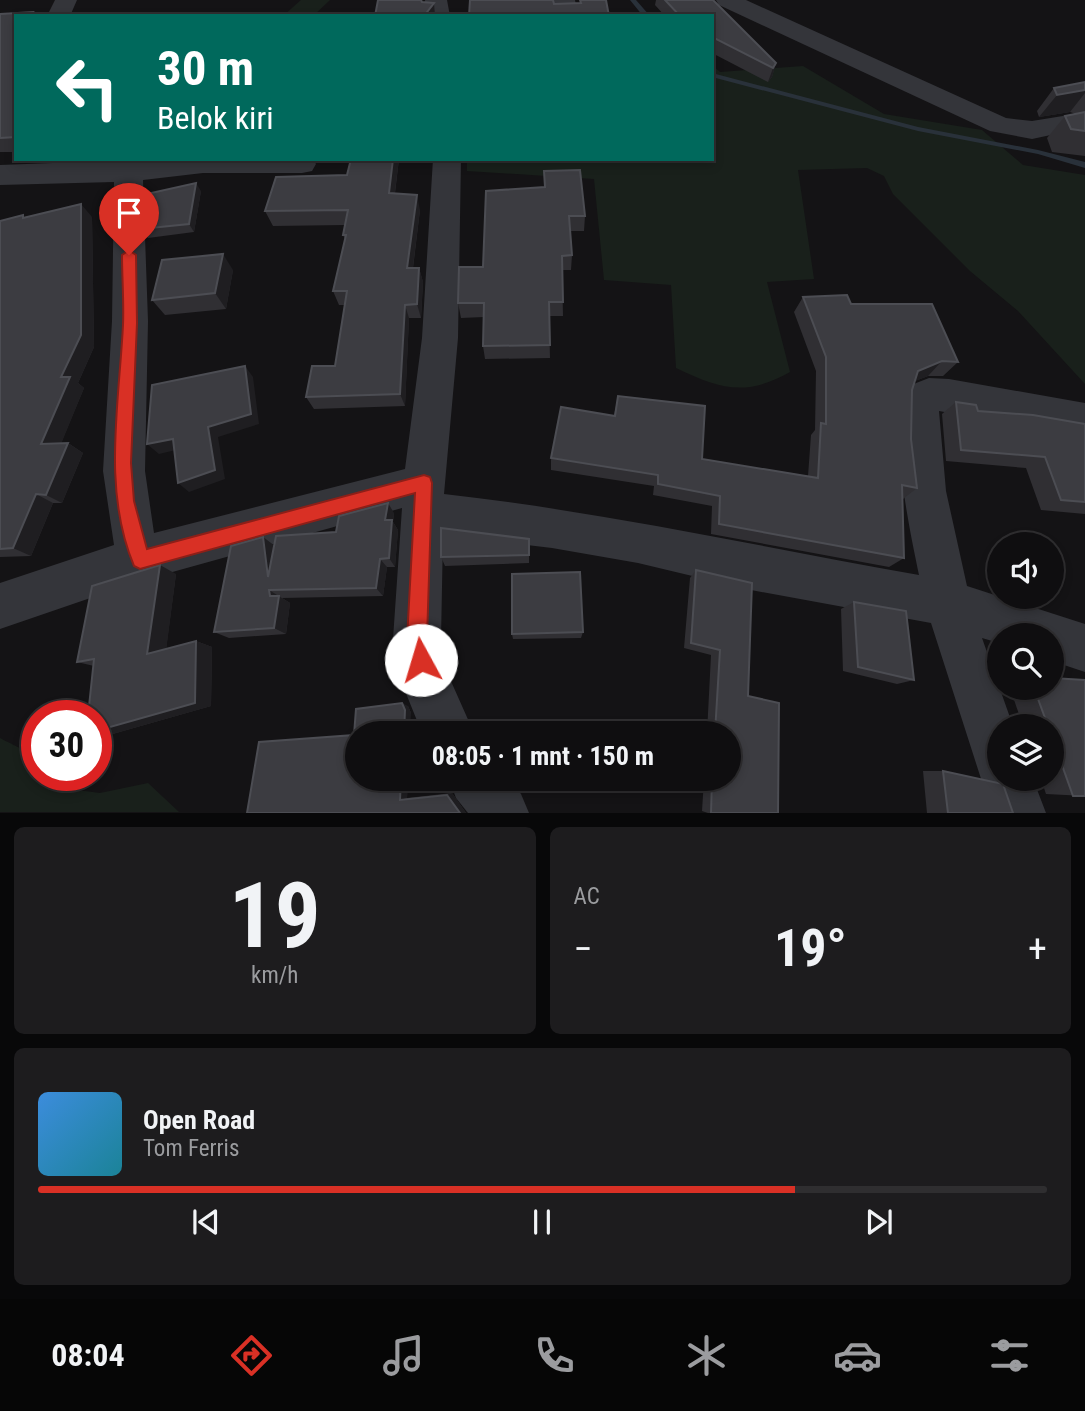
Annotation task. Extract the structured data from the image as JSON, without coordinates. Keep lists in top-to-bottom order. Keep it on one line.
{"page":{"turn":["30 m","Belok kiri"],"limit":"30","trip":"08:05 · 1 mnt · 150 m","tile":[["19","km/h"],"AC"],"heat":["−","19°","+"],"song":["Open Road","Tom Ferris"],"tabs":"08:04"}}
